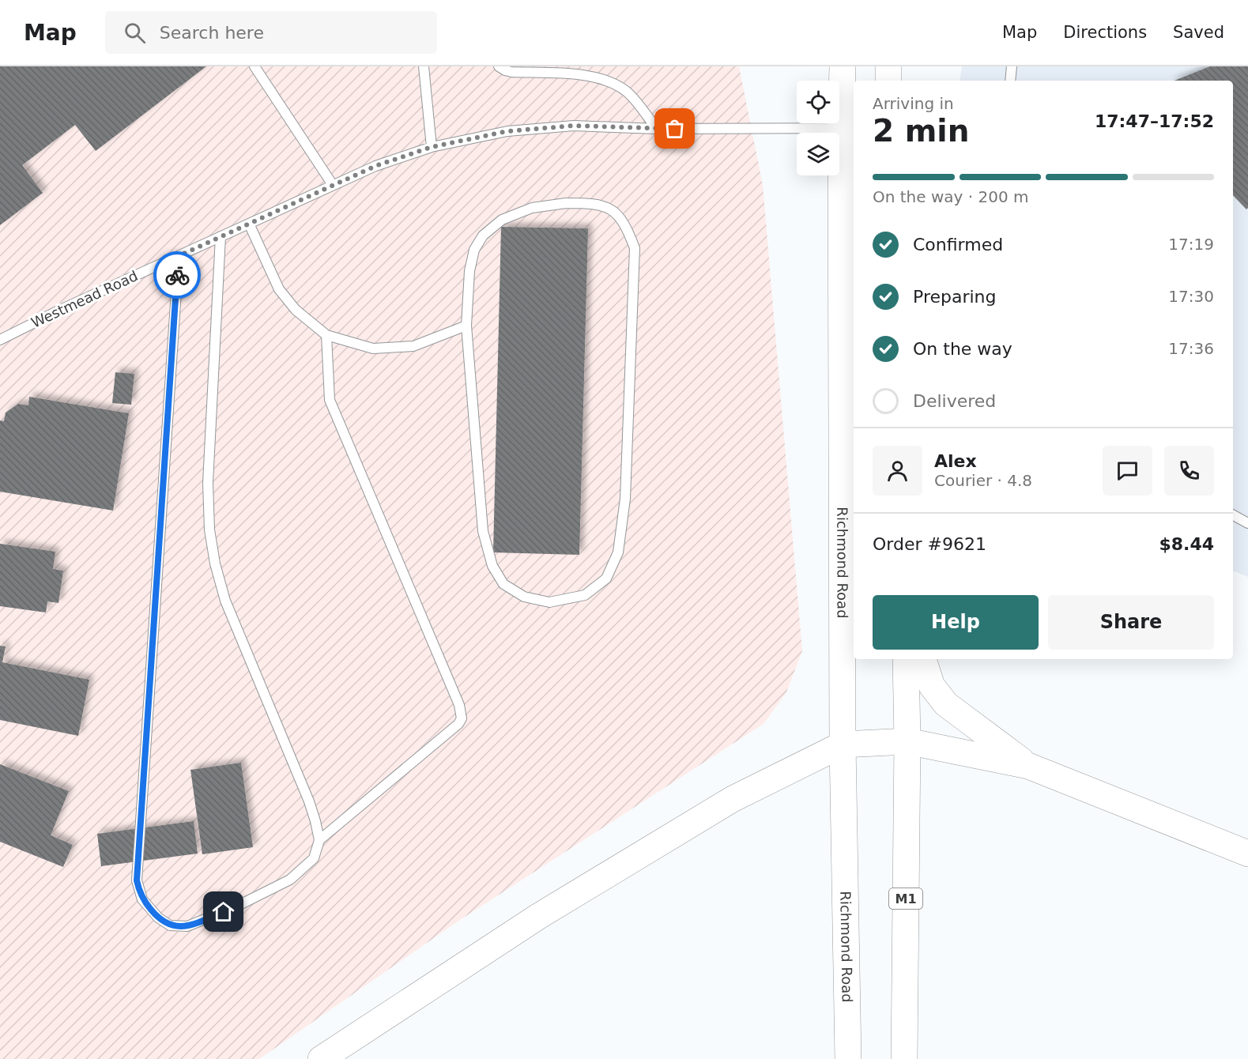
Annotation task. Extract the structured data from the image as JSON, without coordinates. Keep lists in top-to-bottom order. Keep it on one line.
{"streets":{"highway":["Richmond Road","M1"],"lane":["Westmead Road"]},"crossings":[["Westmead Road","Richmond Road"]],"page":{"header":"Map","search":"Search here","nav":["Map","Directions","Saved"],"heading":["2 min","Arriving in","17:47–17:52"],"panel":["Alex","Courier · 4.8","Order #9621","$8.44"],"bar":"On the way · 200 m","list":[["Confirmed","17:19"],["Preparing","17:30"],["On the way","17:36"],"Delivered"],"buttons":["Help","Share"]}}
